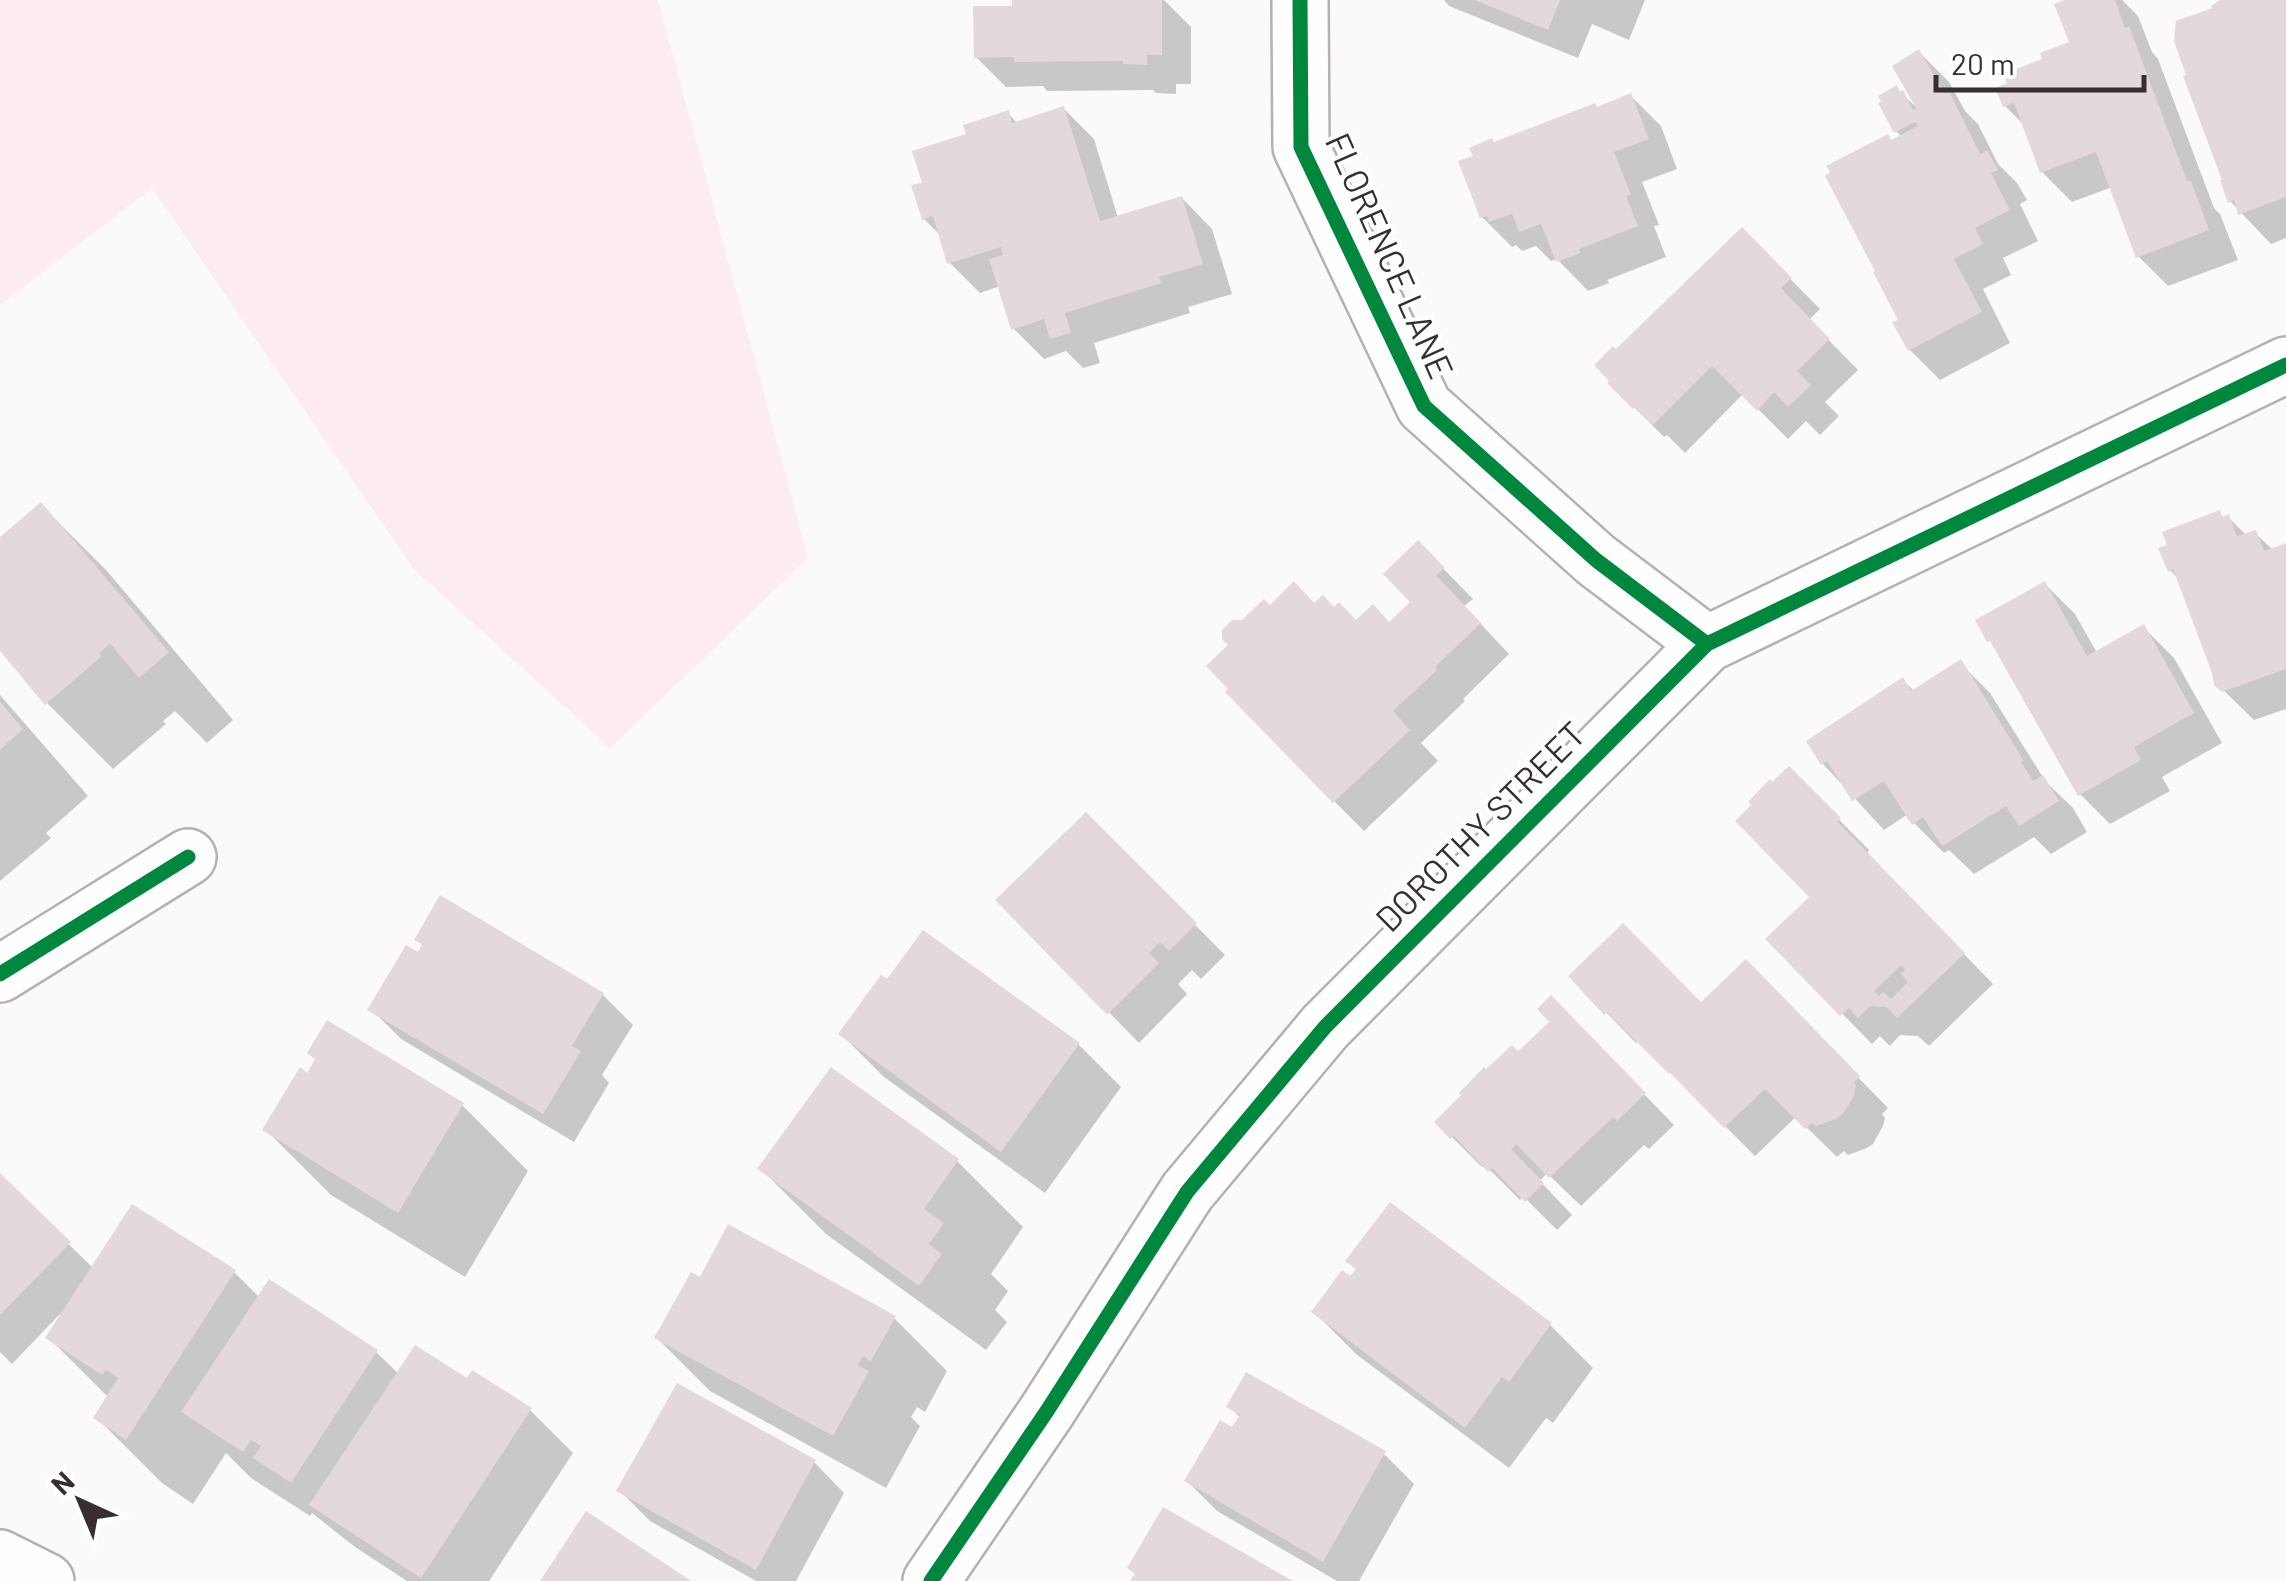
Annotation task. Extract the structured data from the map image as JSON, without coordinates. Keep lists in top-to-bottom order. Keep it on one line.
{"streets":{"street":["FLORENCE LANE","DOROTHY STREET"]},"crossings":[["FLORENCE LANE","DOROTHY STREET"]],"scale_bar":"20 m","north":"top left"}
